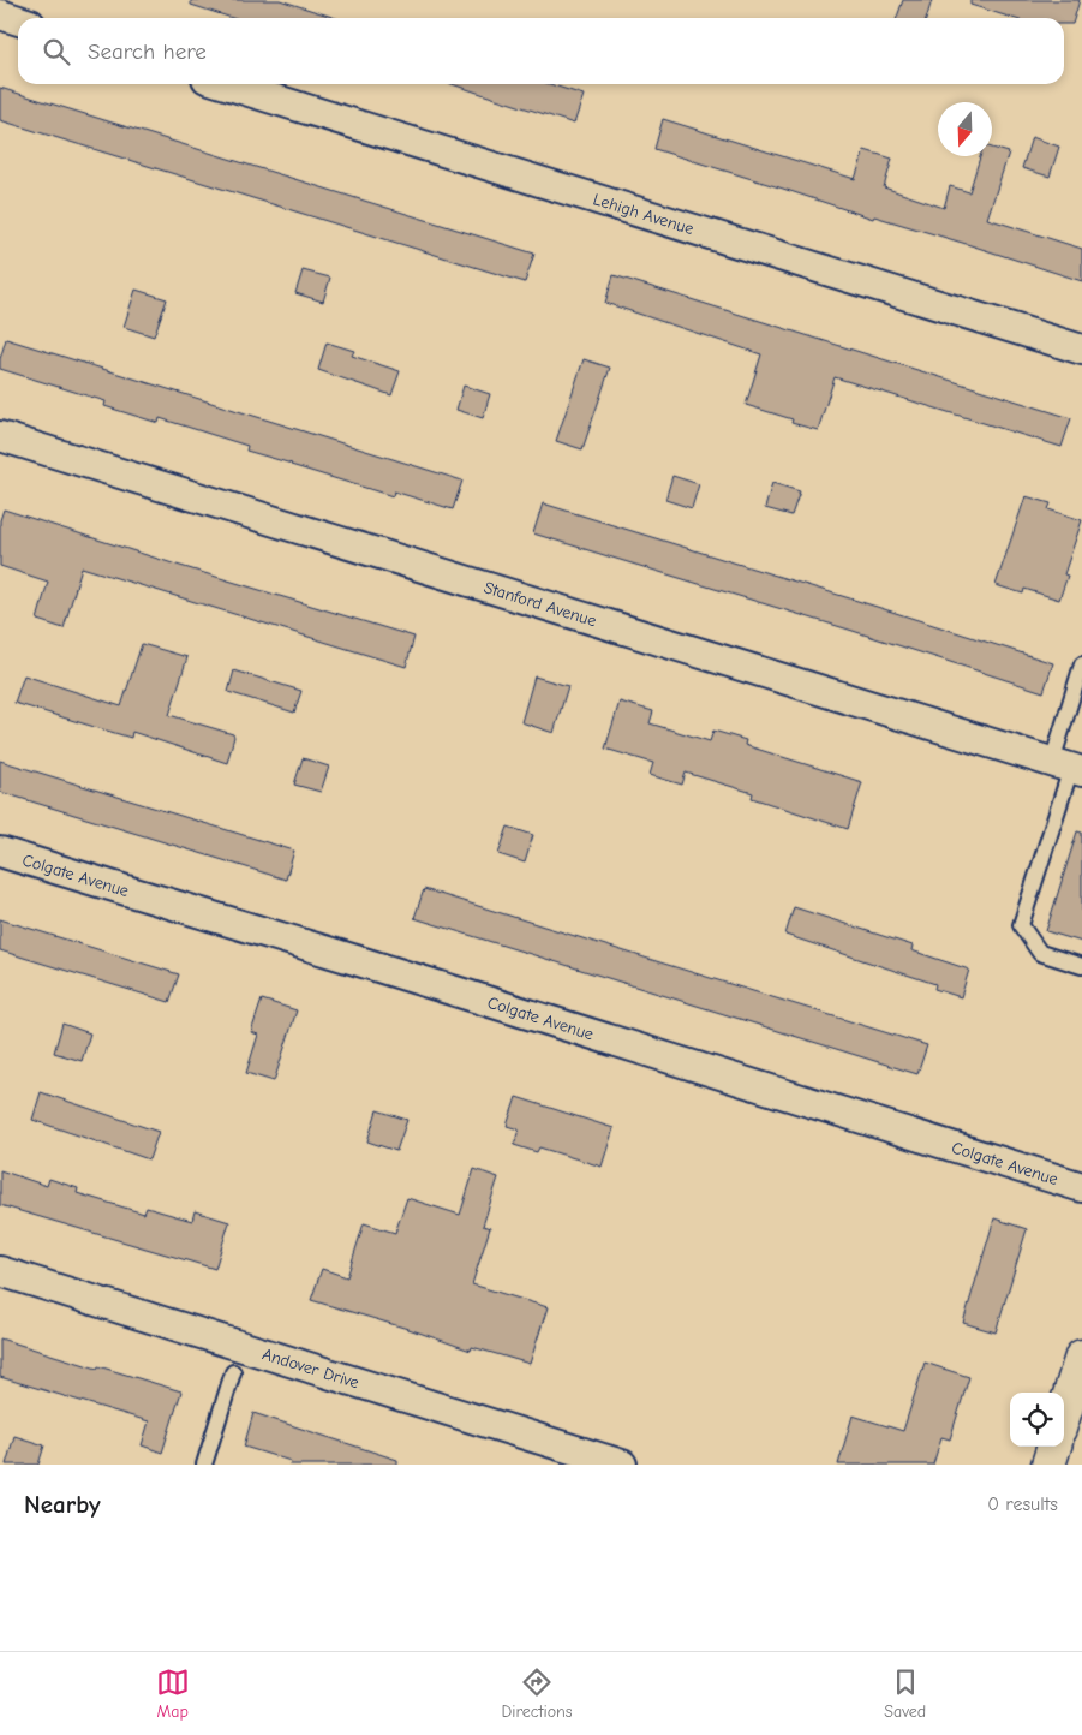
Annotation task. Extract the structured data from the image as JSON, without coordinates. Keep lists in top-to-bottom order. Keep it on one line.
{"streets":{"street":["Lehigh Avenue","Stanford Avenue","Colgate Avenue","Andover Drive"]},"north":"bottom","page":{"search":"Search here","heading":["Nearby","0 results"],"nav":["Map","Directions","Saved"]}}
